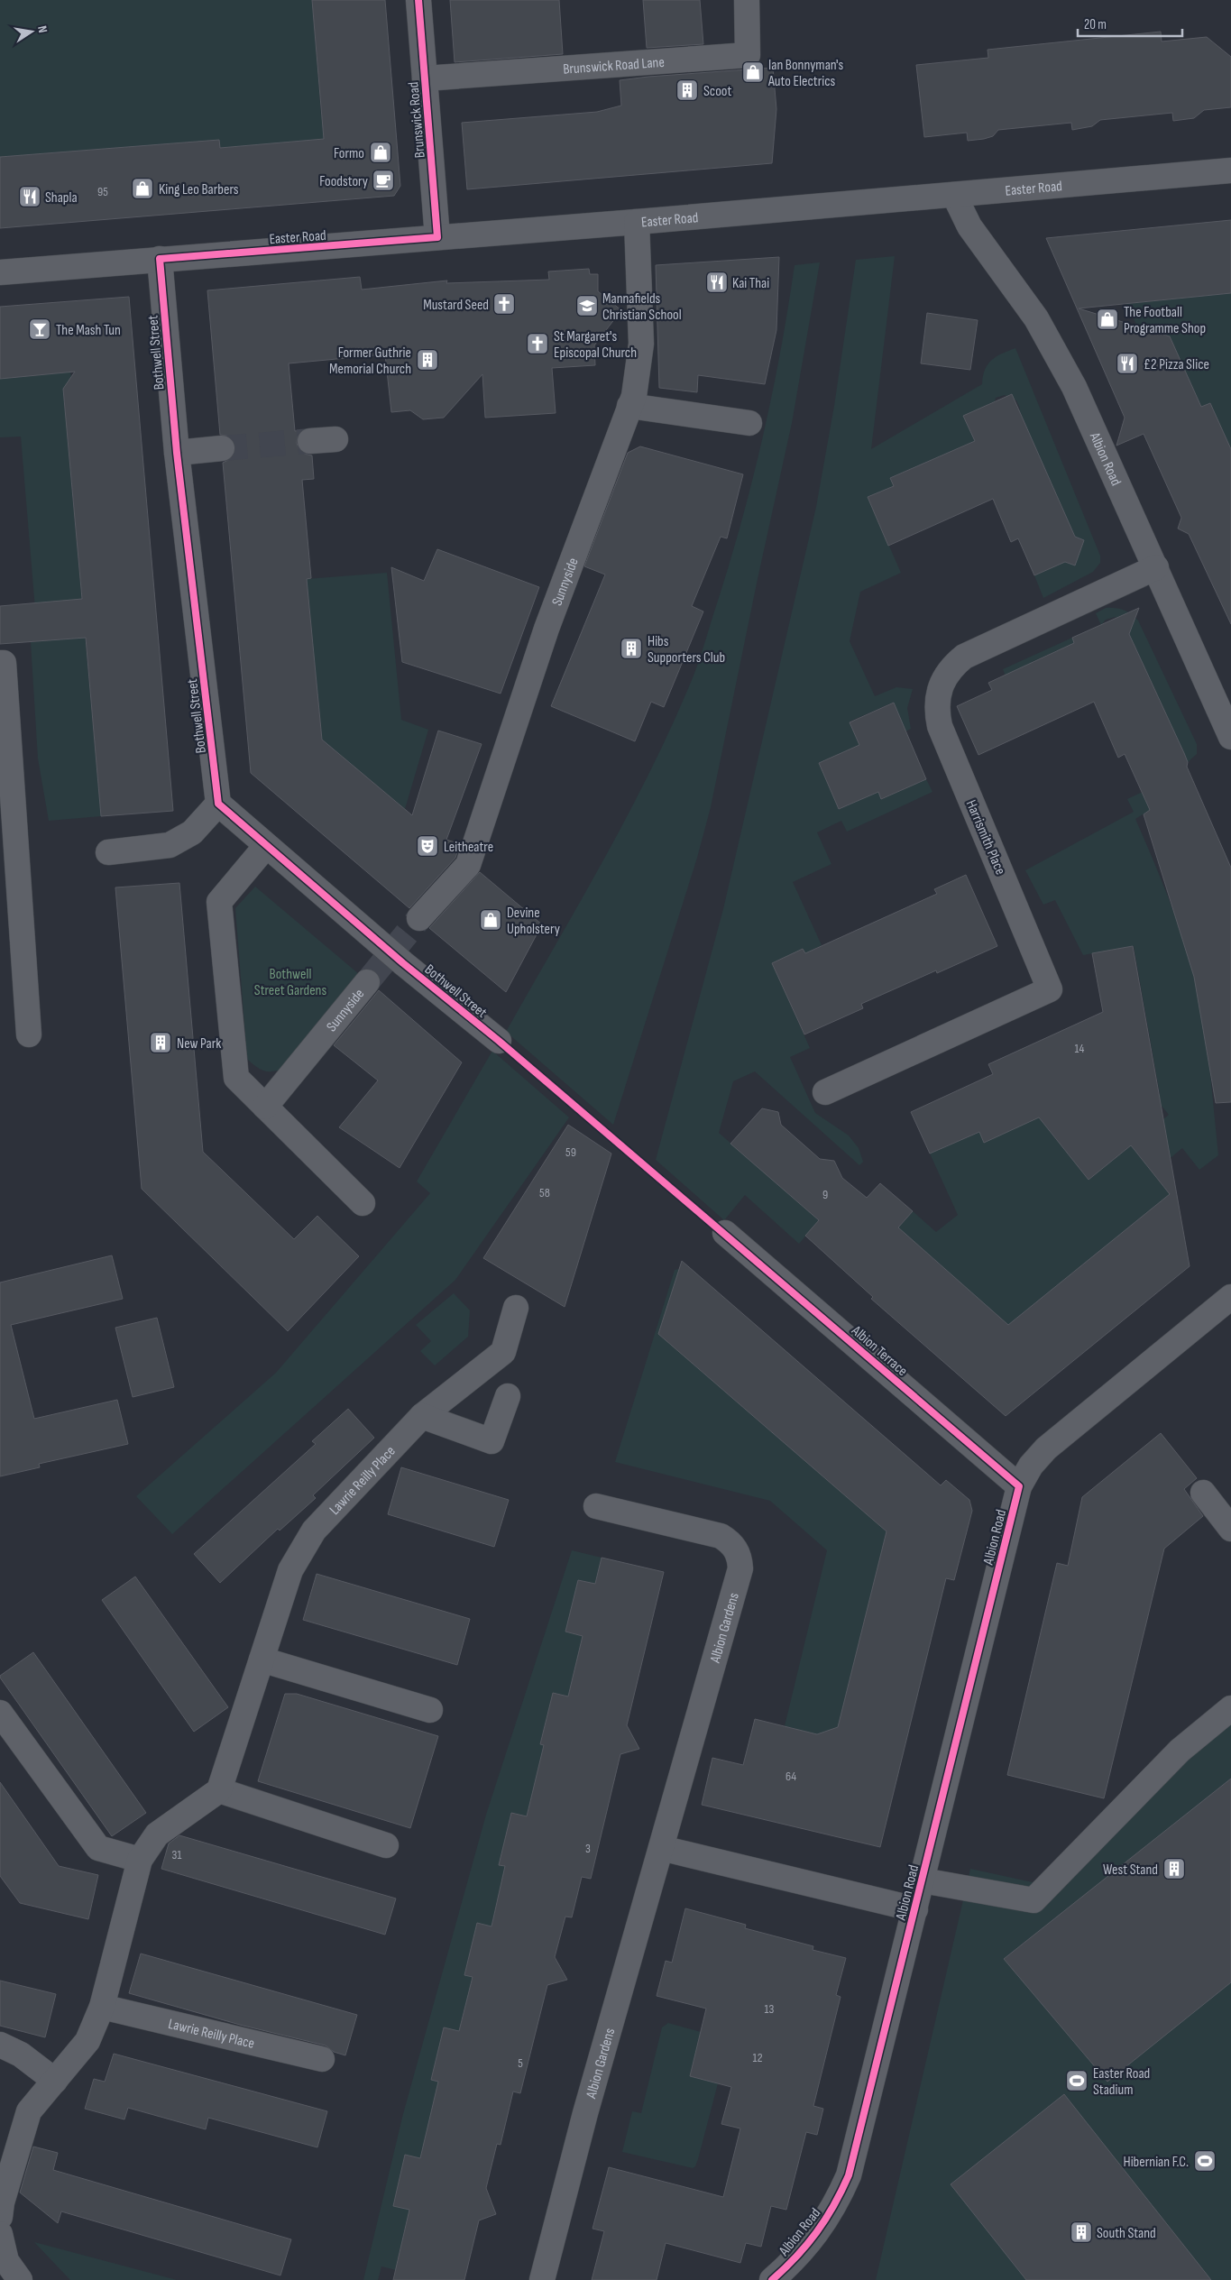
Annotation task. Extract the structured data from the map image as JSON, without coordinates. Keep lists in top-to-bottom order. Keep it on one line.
{"streets":{"street":["Brunswick Road Lane","Brunswick Road","Easter Road","Bothwell Street","Albion Road","Sunnyside","Harrismith Place","Albion Terrace","Lawrie Reilly Place","Albion Gardens"]},"crossings":[["Brunswick Road Lane","Brunswick Road"],["Brunswick Road","Easter Road"],["Easter Road","Bothwell Street"],["Easter Road","Albion Road"],["Easter Road","Sunnyside"],["Albion Road","Harrismith Place"],["Albion Road","Albion Terrace"]],"parks":["Bothwell Street Gardens"],"places":{"shop":["Ian Bonnyman's Auto Electrics","Formo","King Leo Barbers","The Football Programme Shop","Devine Upholstery"],"building":["Scoot","Former Guthrie Memorial Church","Hibs Supporters Club","New Park","West Stand","South Stand"],"cafe":["Foodstory"],"restaurant":["Shapla","Kai Thai","£2 Pizza Slice"],"church":["Mustard Seed","St Margaret's Episcopal Church"],"school or university":["Mannafields Christian School"],"bar":["The Mash Tun"],"theatre":["Leitheatre"],"sports":["Easter Road Stadium","Hibernian F.C."]},"house_numbers":["95","14","59","58","9","64","3","31","13","12","5"],"scale_bar":"20 m","north":"right"}
